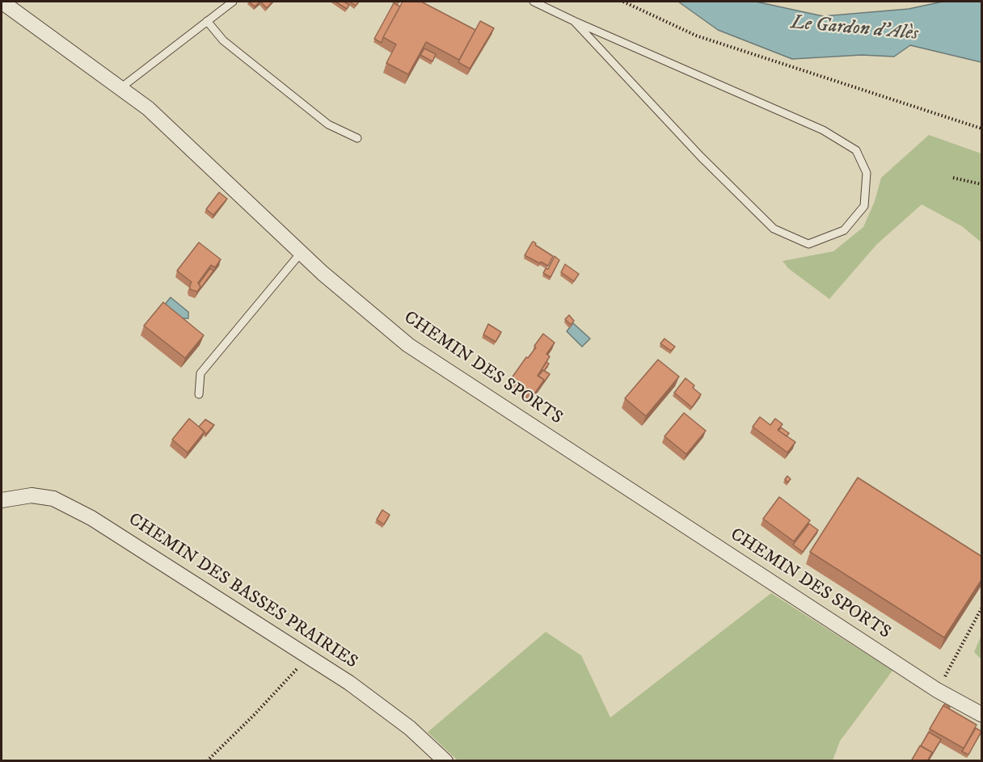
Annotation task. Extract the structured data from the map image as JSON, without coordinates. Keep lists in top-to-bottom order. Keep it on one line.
{"streets":{"street":["CHEMIN DES SPORTS","CHEMIN DES BASSES PRAIRIES"]},"water":["Le Gardon d'Alès"]}
